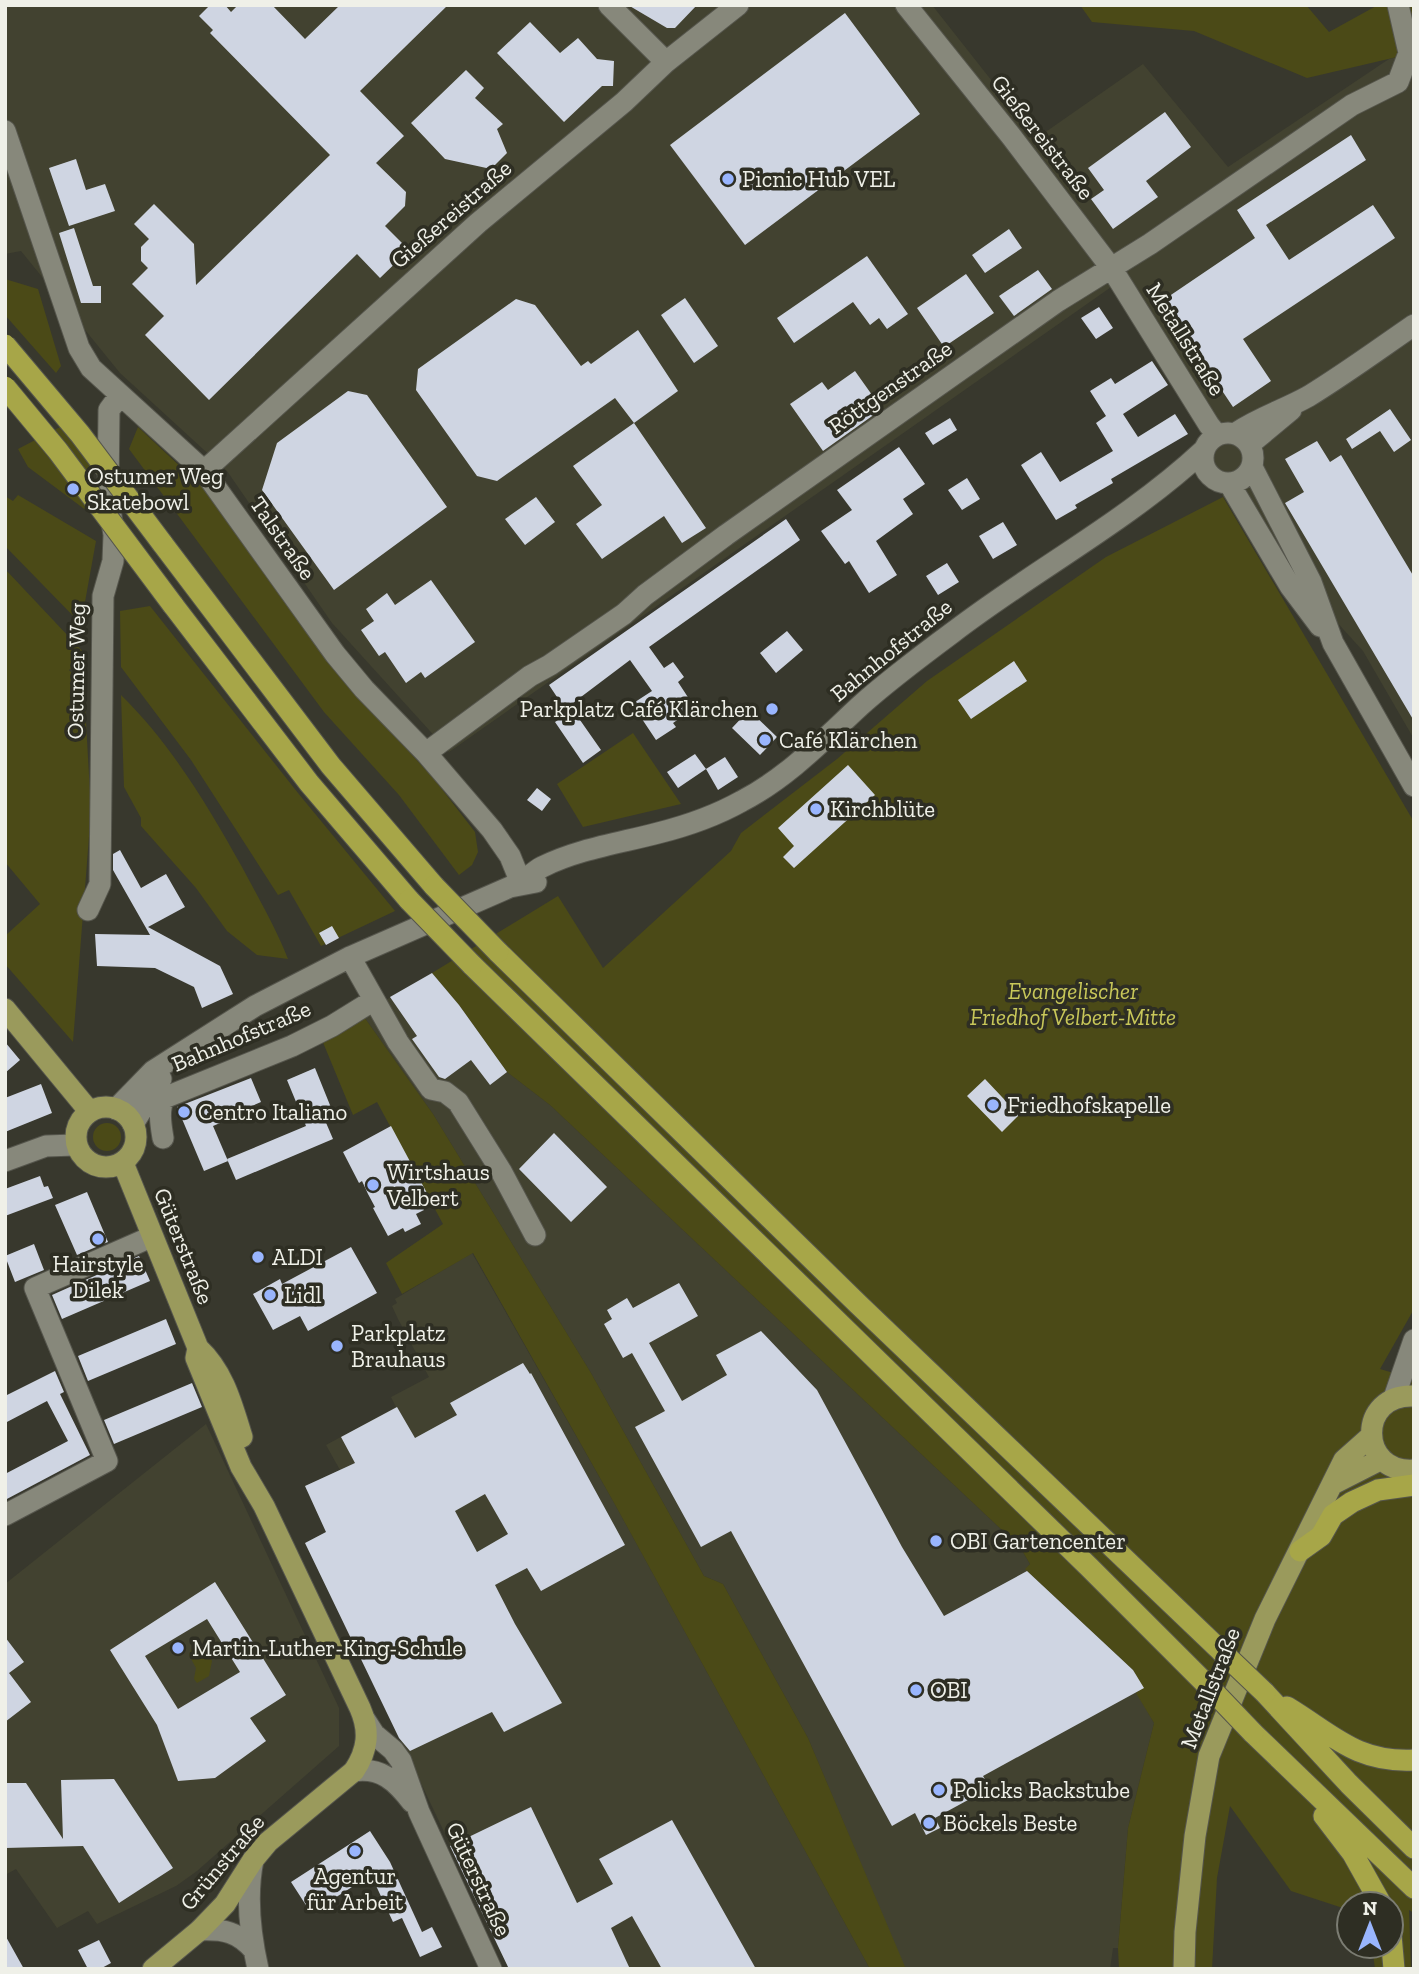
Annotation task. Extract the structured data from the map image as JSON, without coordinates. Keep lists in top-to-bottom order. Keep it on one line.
{"streets":{"main road":["Metallstraße","Güterstraße","Grünstraße"],"street":["Gießereistraße","Röttgenstraße","Talstraße","Bahnhofstraße","Ostumer Weg"]},"crossings":[["Gießereistraße","Metallstraße"],["Gießereistraße","Röttgenstraße"],["Gießereistraße","Talstraße"],["Metallstraße","Röttgenstraße"],["Metallstraße","Bahnhofstraße"],["Röttgenstraße","Talstraße"],["Talstraße","Bahnhofstraße"],["Talstraße","Ostumer Weg"],["Bahnhofstraße","Güterstraße"],["Güterstraße","Grünstraße"]],"parks":["Evangelischer Friedhof Velbert-Mitte"],"places":["Picnic Hub VEL","Ostumer Weg Skatebowl","Parkplatz Café Klärchen","Café Klärchen","Kirchblüte","Friedhofskapelle","Centro Italiano","Wirtshaus Velbert","Hairstyle Dilek","ALDI","Lidl","Parkplatz Brauhaus","OBI Gartencenter","Martin-Luther-King-Schule","OBI","Policks Backstube","Böckels Beste","Agentur für Arbeit"],"north":"top"}
